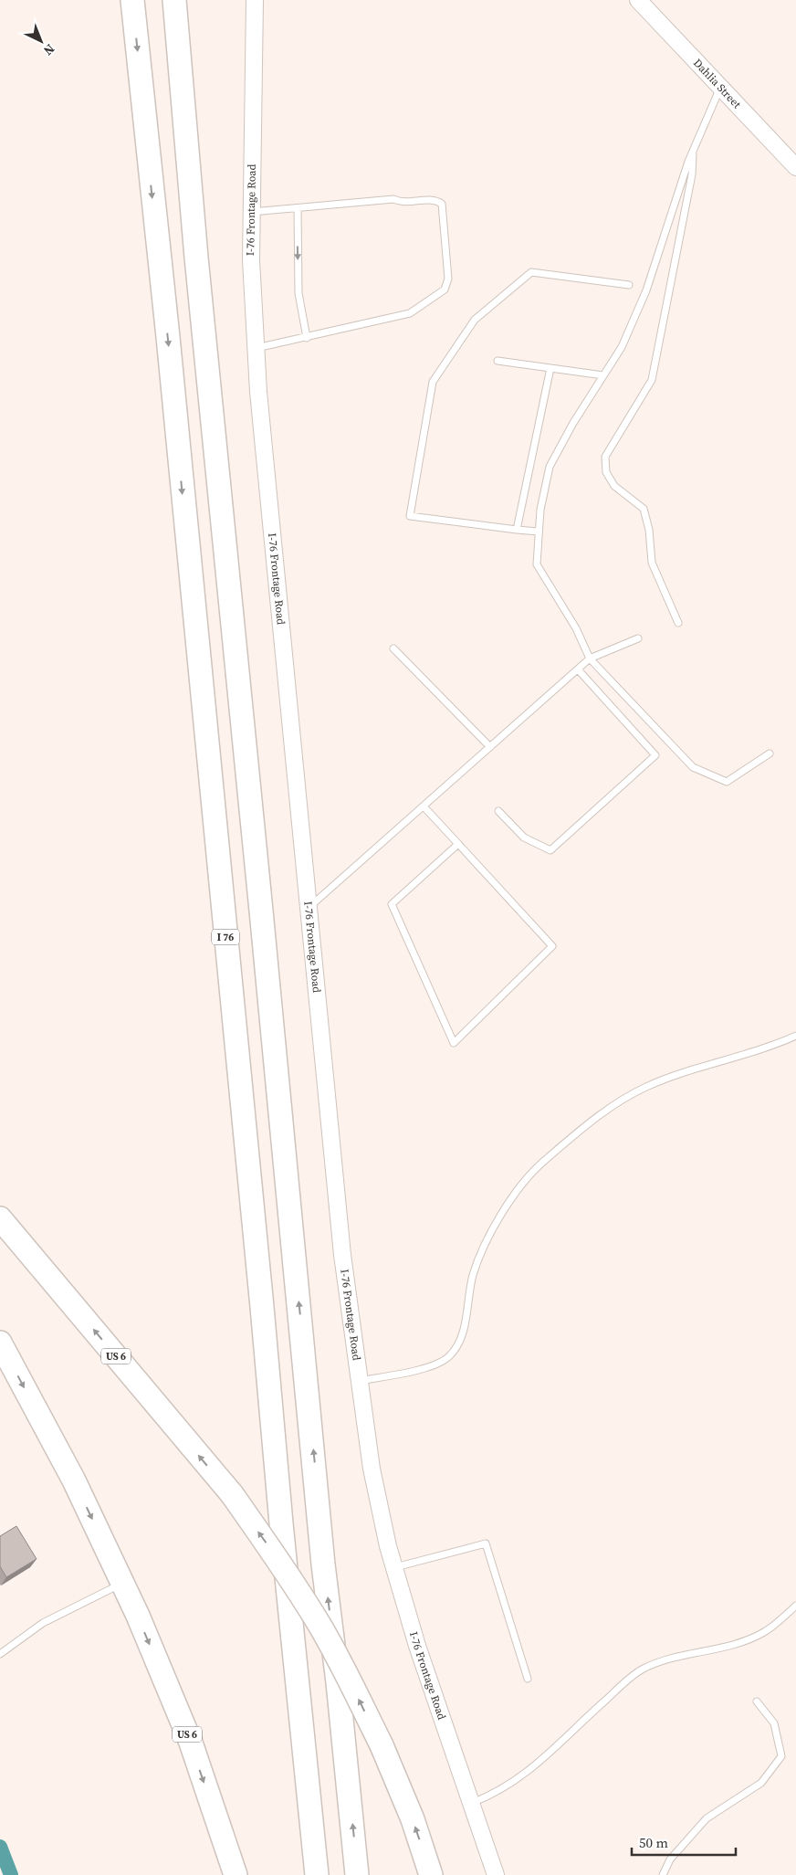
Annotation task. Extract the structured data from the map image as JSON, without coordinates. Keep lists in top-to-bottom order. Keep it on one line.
{"streets":{"highway":["I 76","US 6"],"street":["Dahlia Street","I-76 Frontage Road"]},"scale_bar":"50 m","north":"bottom right"}
